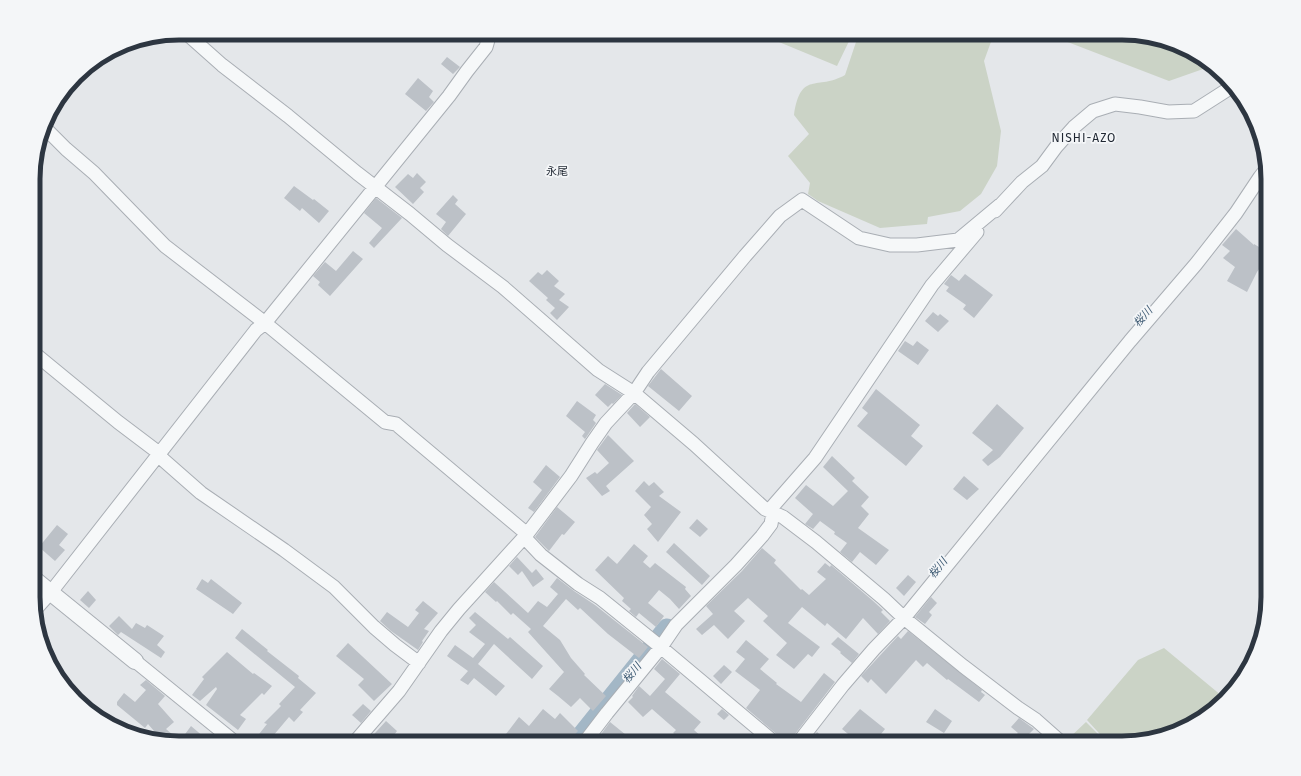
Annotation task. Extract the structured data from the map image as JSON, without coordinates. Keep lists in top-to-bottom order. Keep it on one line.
{"districts":["NISHI-AZO","永尾"],"water":["桜川"]}
